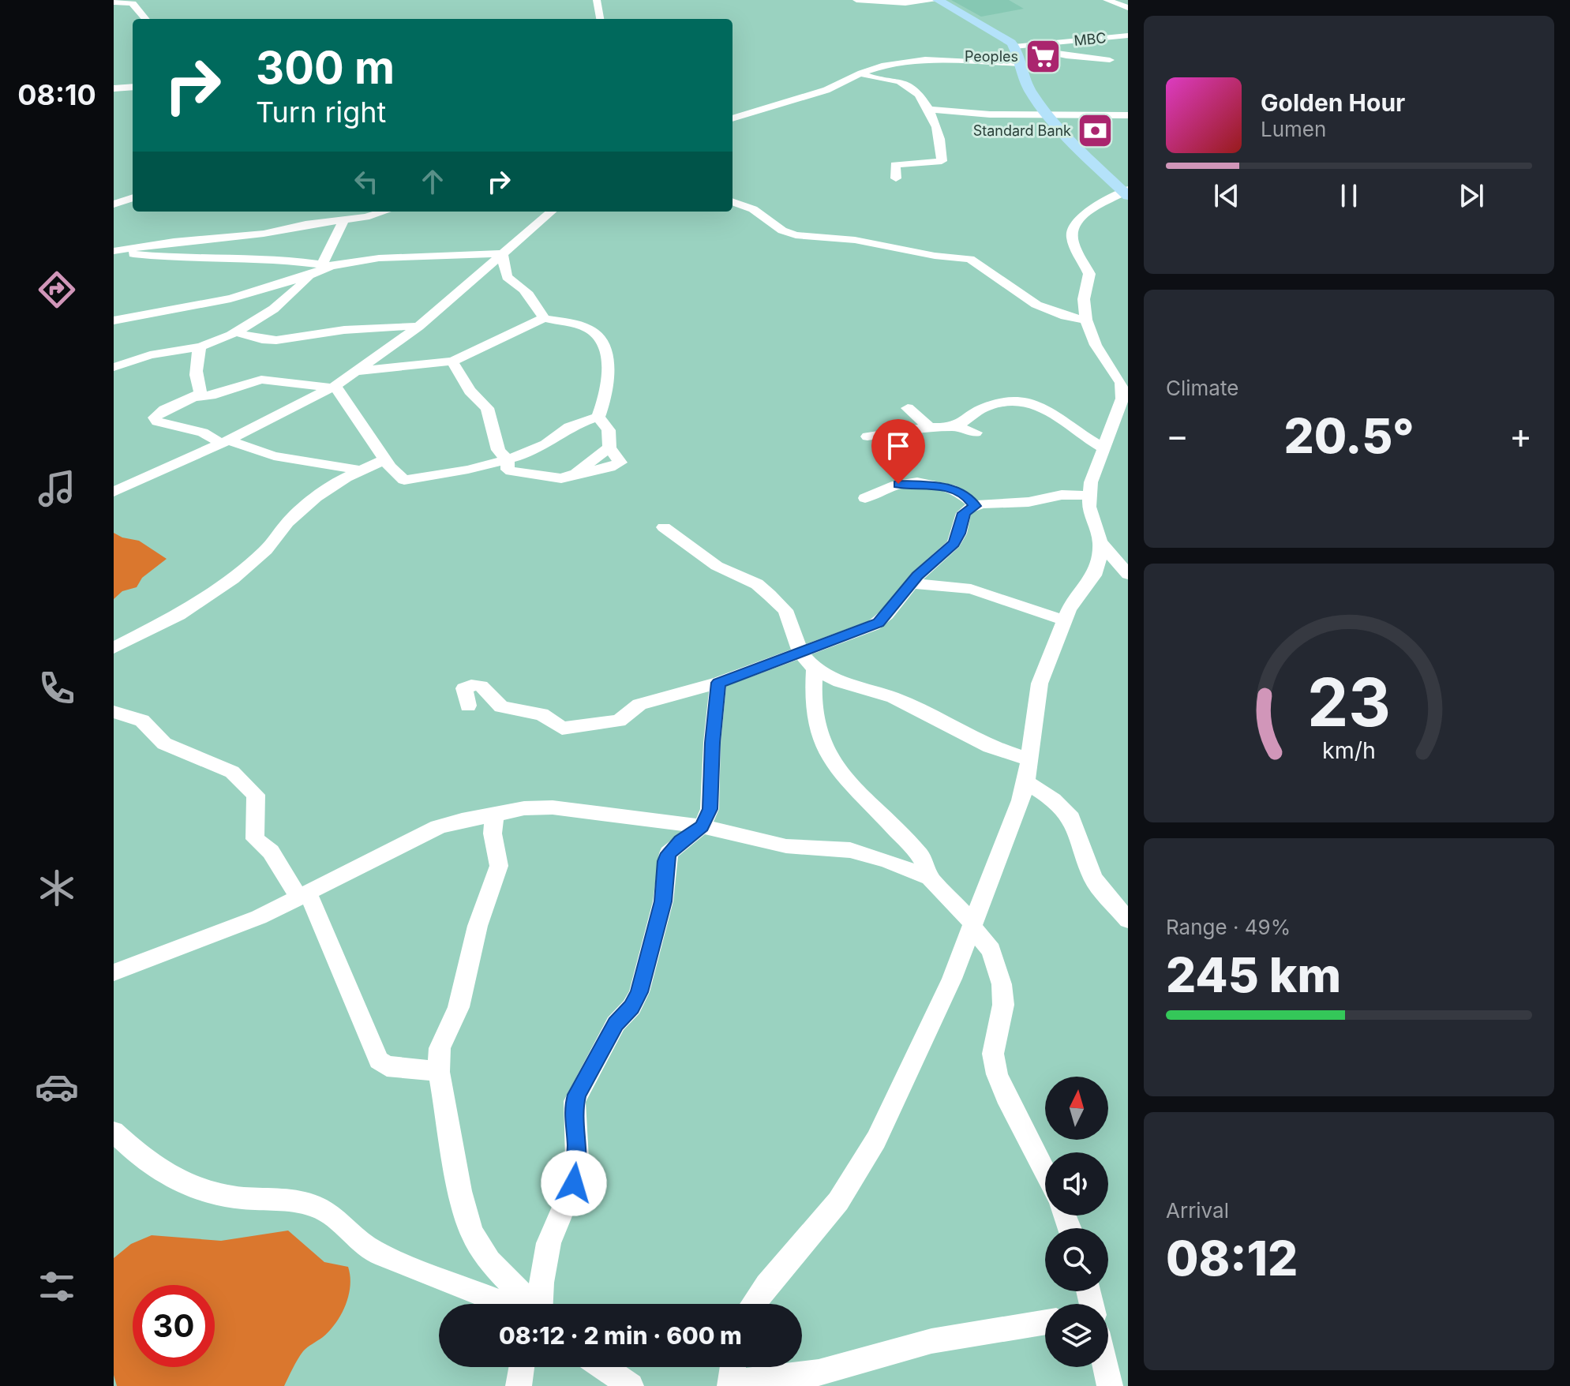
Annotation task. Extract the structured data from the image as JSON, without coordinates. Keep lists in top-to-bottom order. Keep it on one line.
{"streets":{"street":["MBC"]},"places":{"supermarket":["Peoples"],"bank":["Standard Bank"]},"north":"top","page":{"tabs":"08:10","turn":["300 m","Turn right"],"song":["Golden Hour","Lumen"],"tile":["Climate",["Range · 49%","245 km"],["Arrival","08:12"]],"heat":["−","20.5°","+"],"limit":"30","trip":"08:12 · 2 min · 600 m","gauge":["23","km/h"]}}
